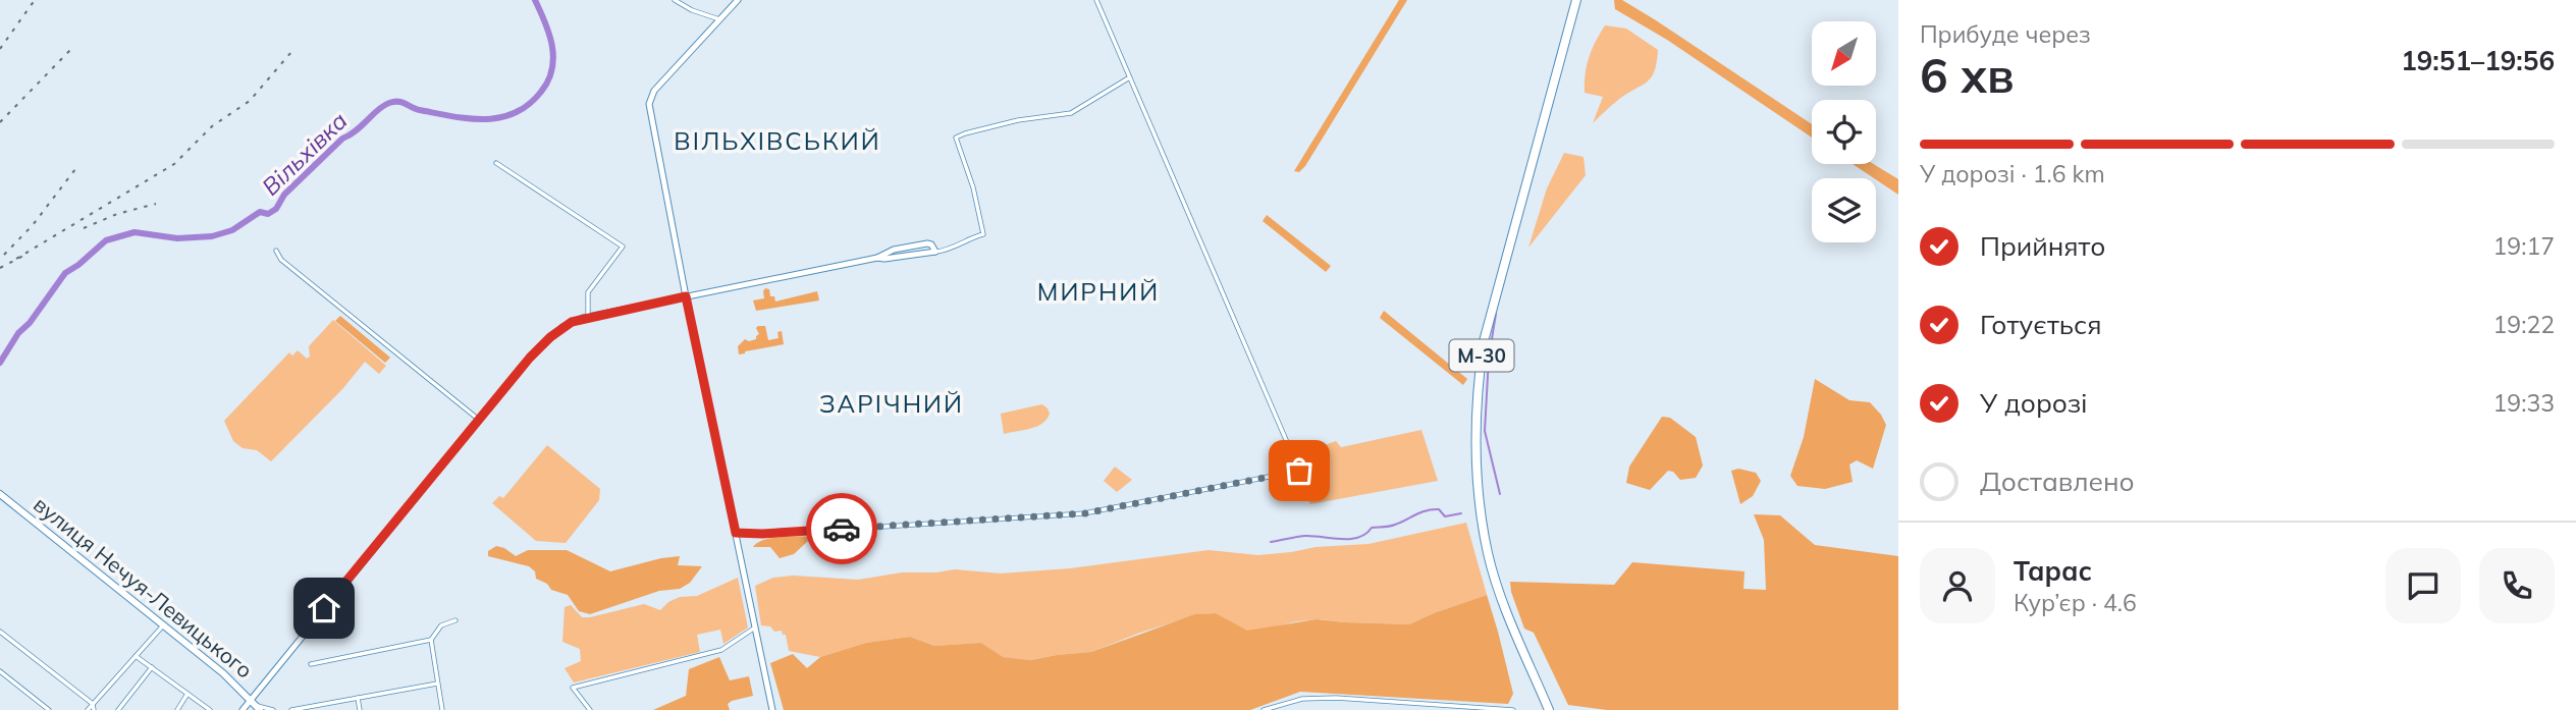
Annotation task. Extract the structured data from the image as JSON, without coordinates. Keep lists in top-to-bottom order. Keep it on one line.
{"streets":{"highway":["М-30"],"main road":["вулиця Нечуя-Левицького"]},"districts":["ВІЛЬХІВСЬКИЙ","МИРНИЙ","ЗАРІЧНИЙ"],"water":["Вільхівка"],"north":"bottom left","page":{"heading":["6 хв","Прибуде через","19:51–19:56"],"panel":["Тарас","Кур’єр · 4.6"],"bar":"У дорозі · 1.6 km","list":[["Прийнято","19:17"],["Готується","19:22"],["У дорозі","19:33"],"Доставлено"]}}
